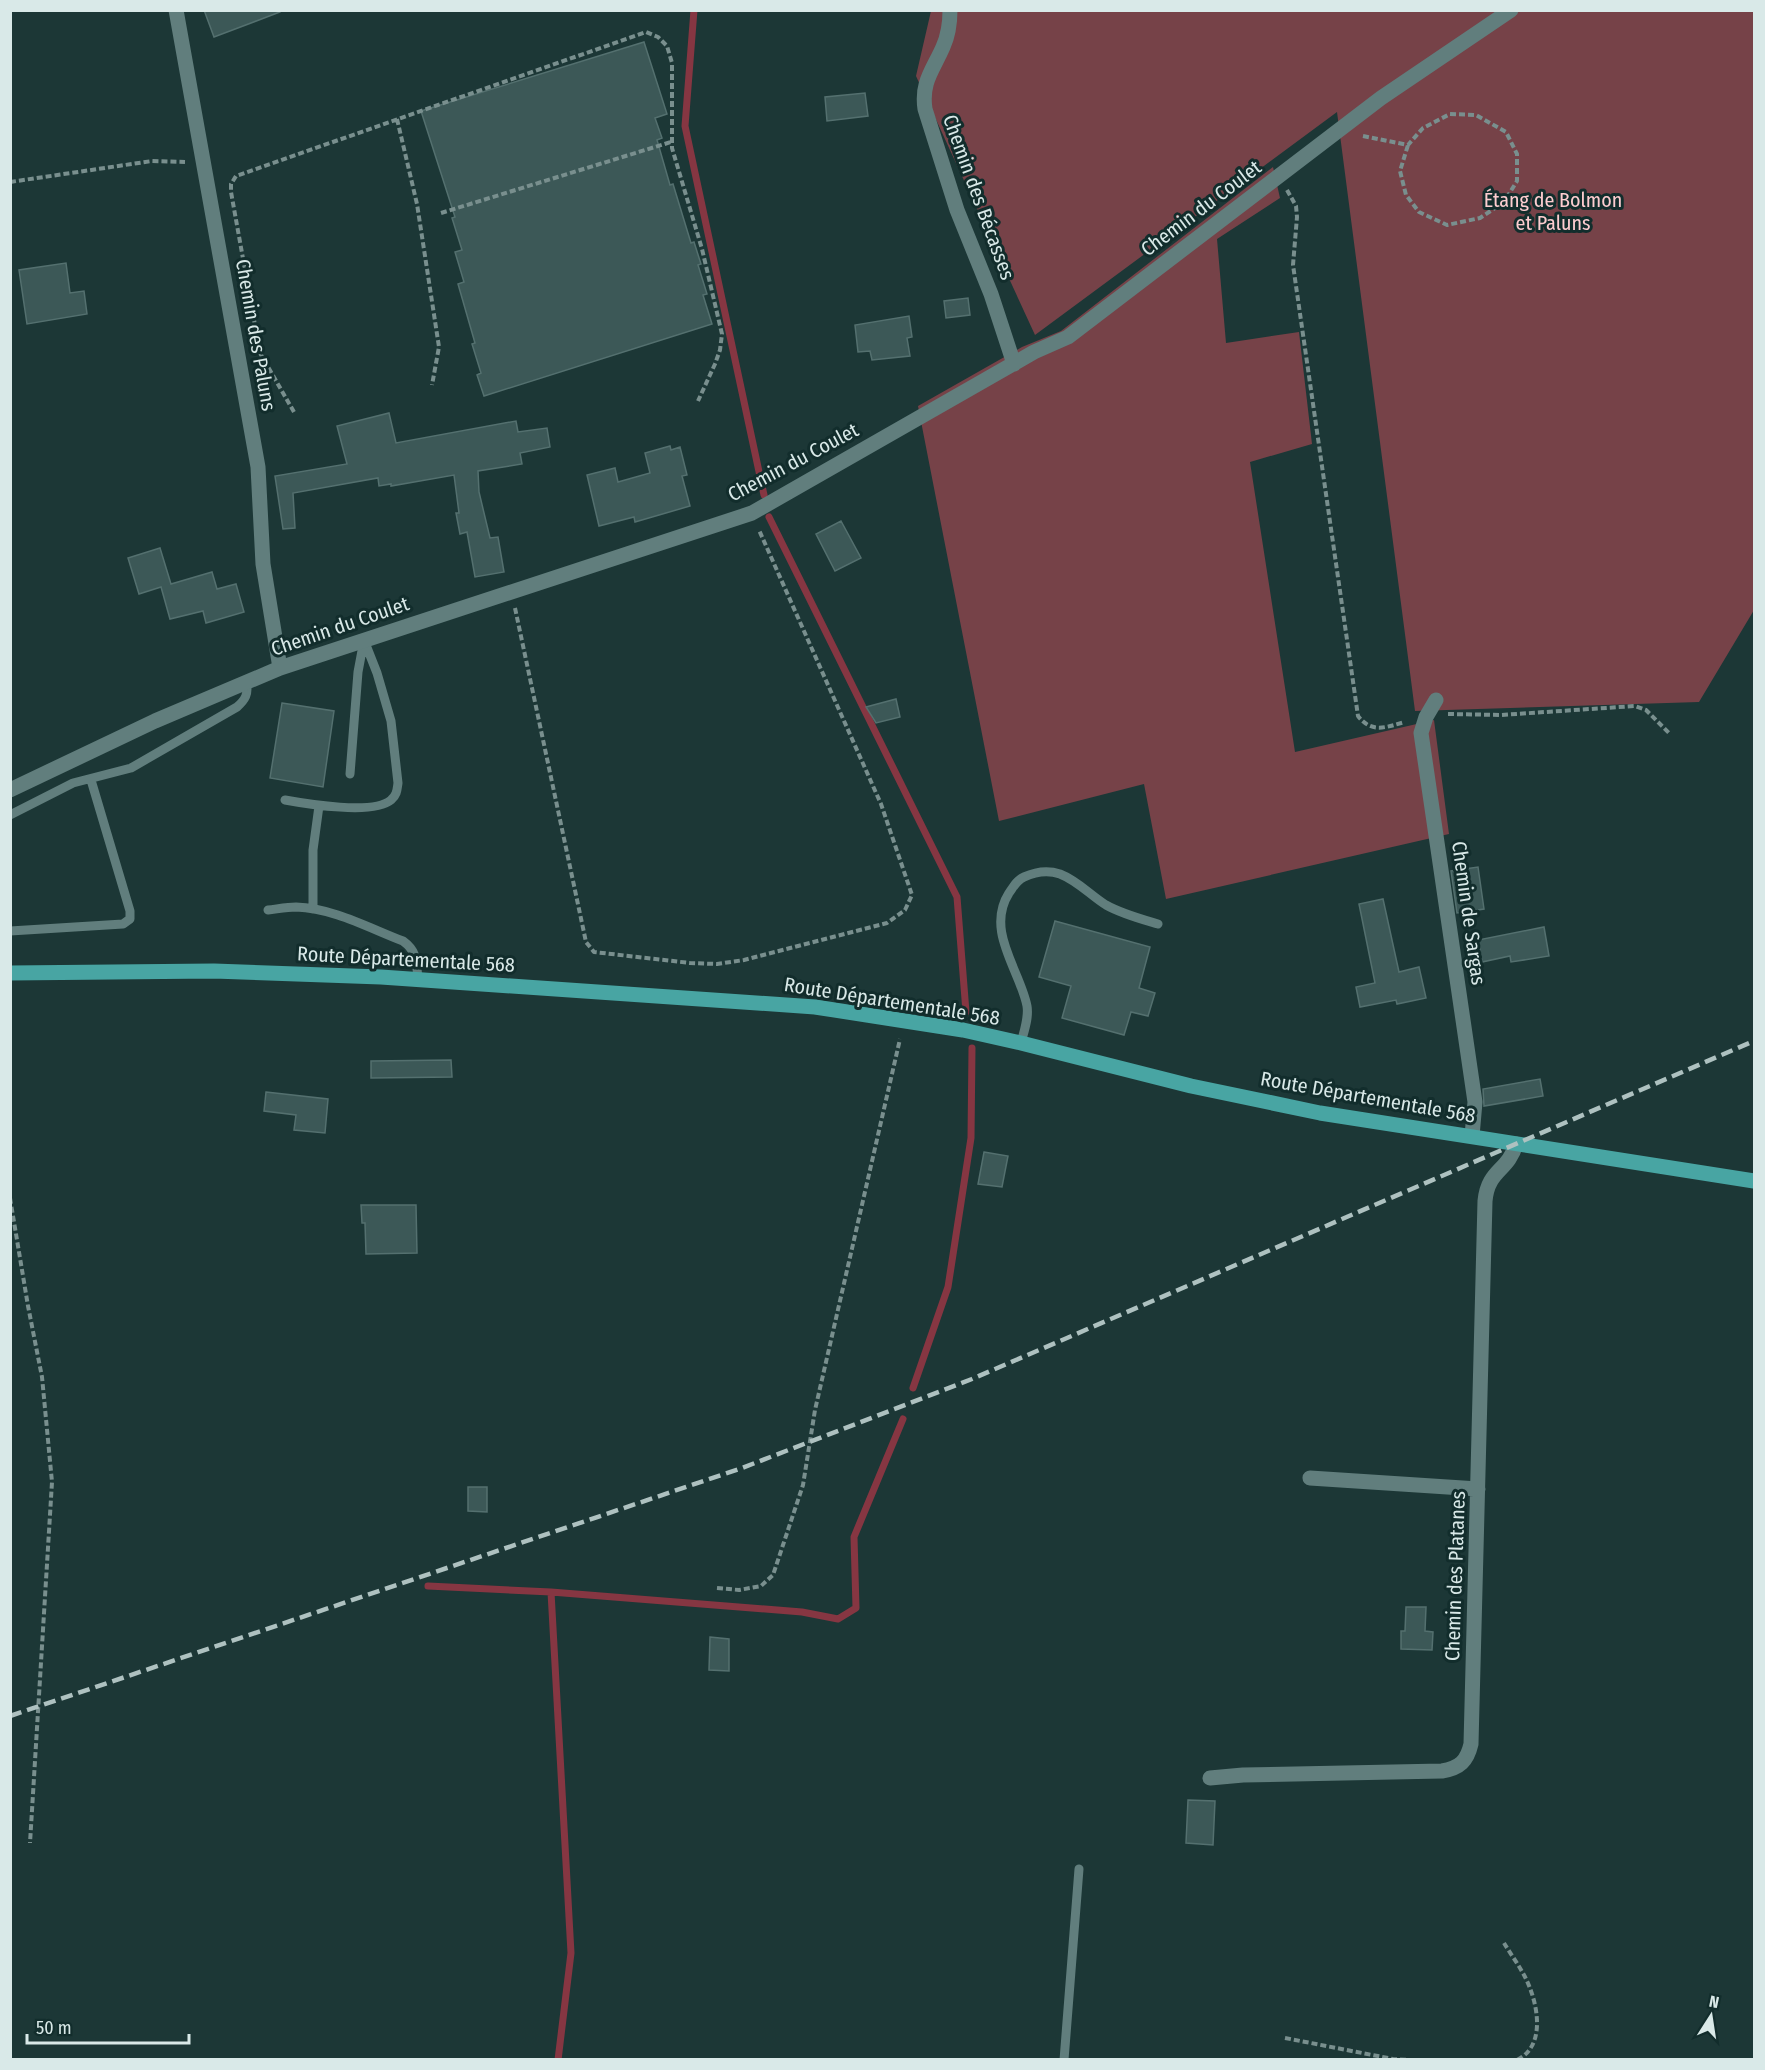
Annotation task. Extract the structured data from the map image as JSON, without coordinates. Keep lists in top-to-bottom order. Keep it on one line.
{"streets":{"main road":["Route Départementale 568"],"street":["Chemin des Bécasses","Chemin du Coulet","Chemin des Paluns","Chemin de Sargas","Chemin des Platanes"]},"crossings":[["Chemin des Bécasses","Chemin du Coulet"],["Chemin du Coulet","Chemin des Paluns"],["Chemin de Sargas","Route Départementale 568"],["Route Départementale 568","Chemin des Platanes"]],"parks":["Étang de Bolmon et Paluns"],"scale_bar":"50 m","north":"top"}
